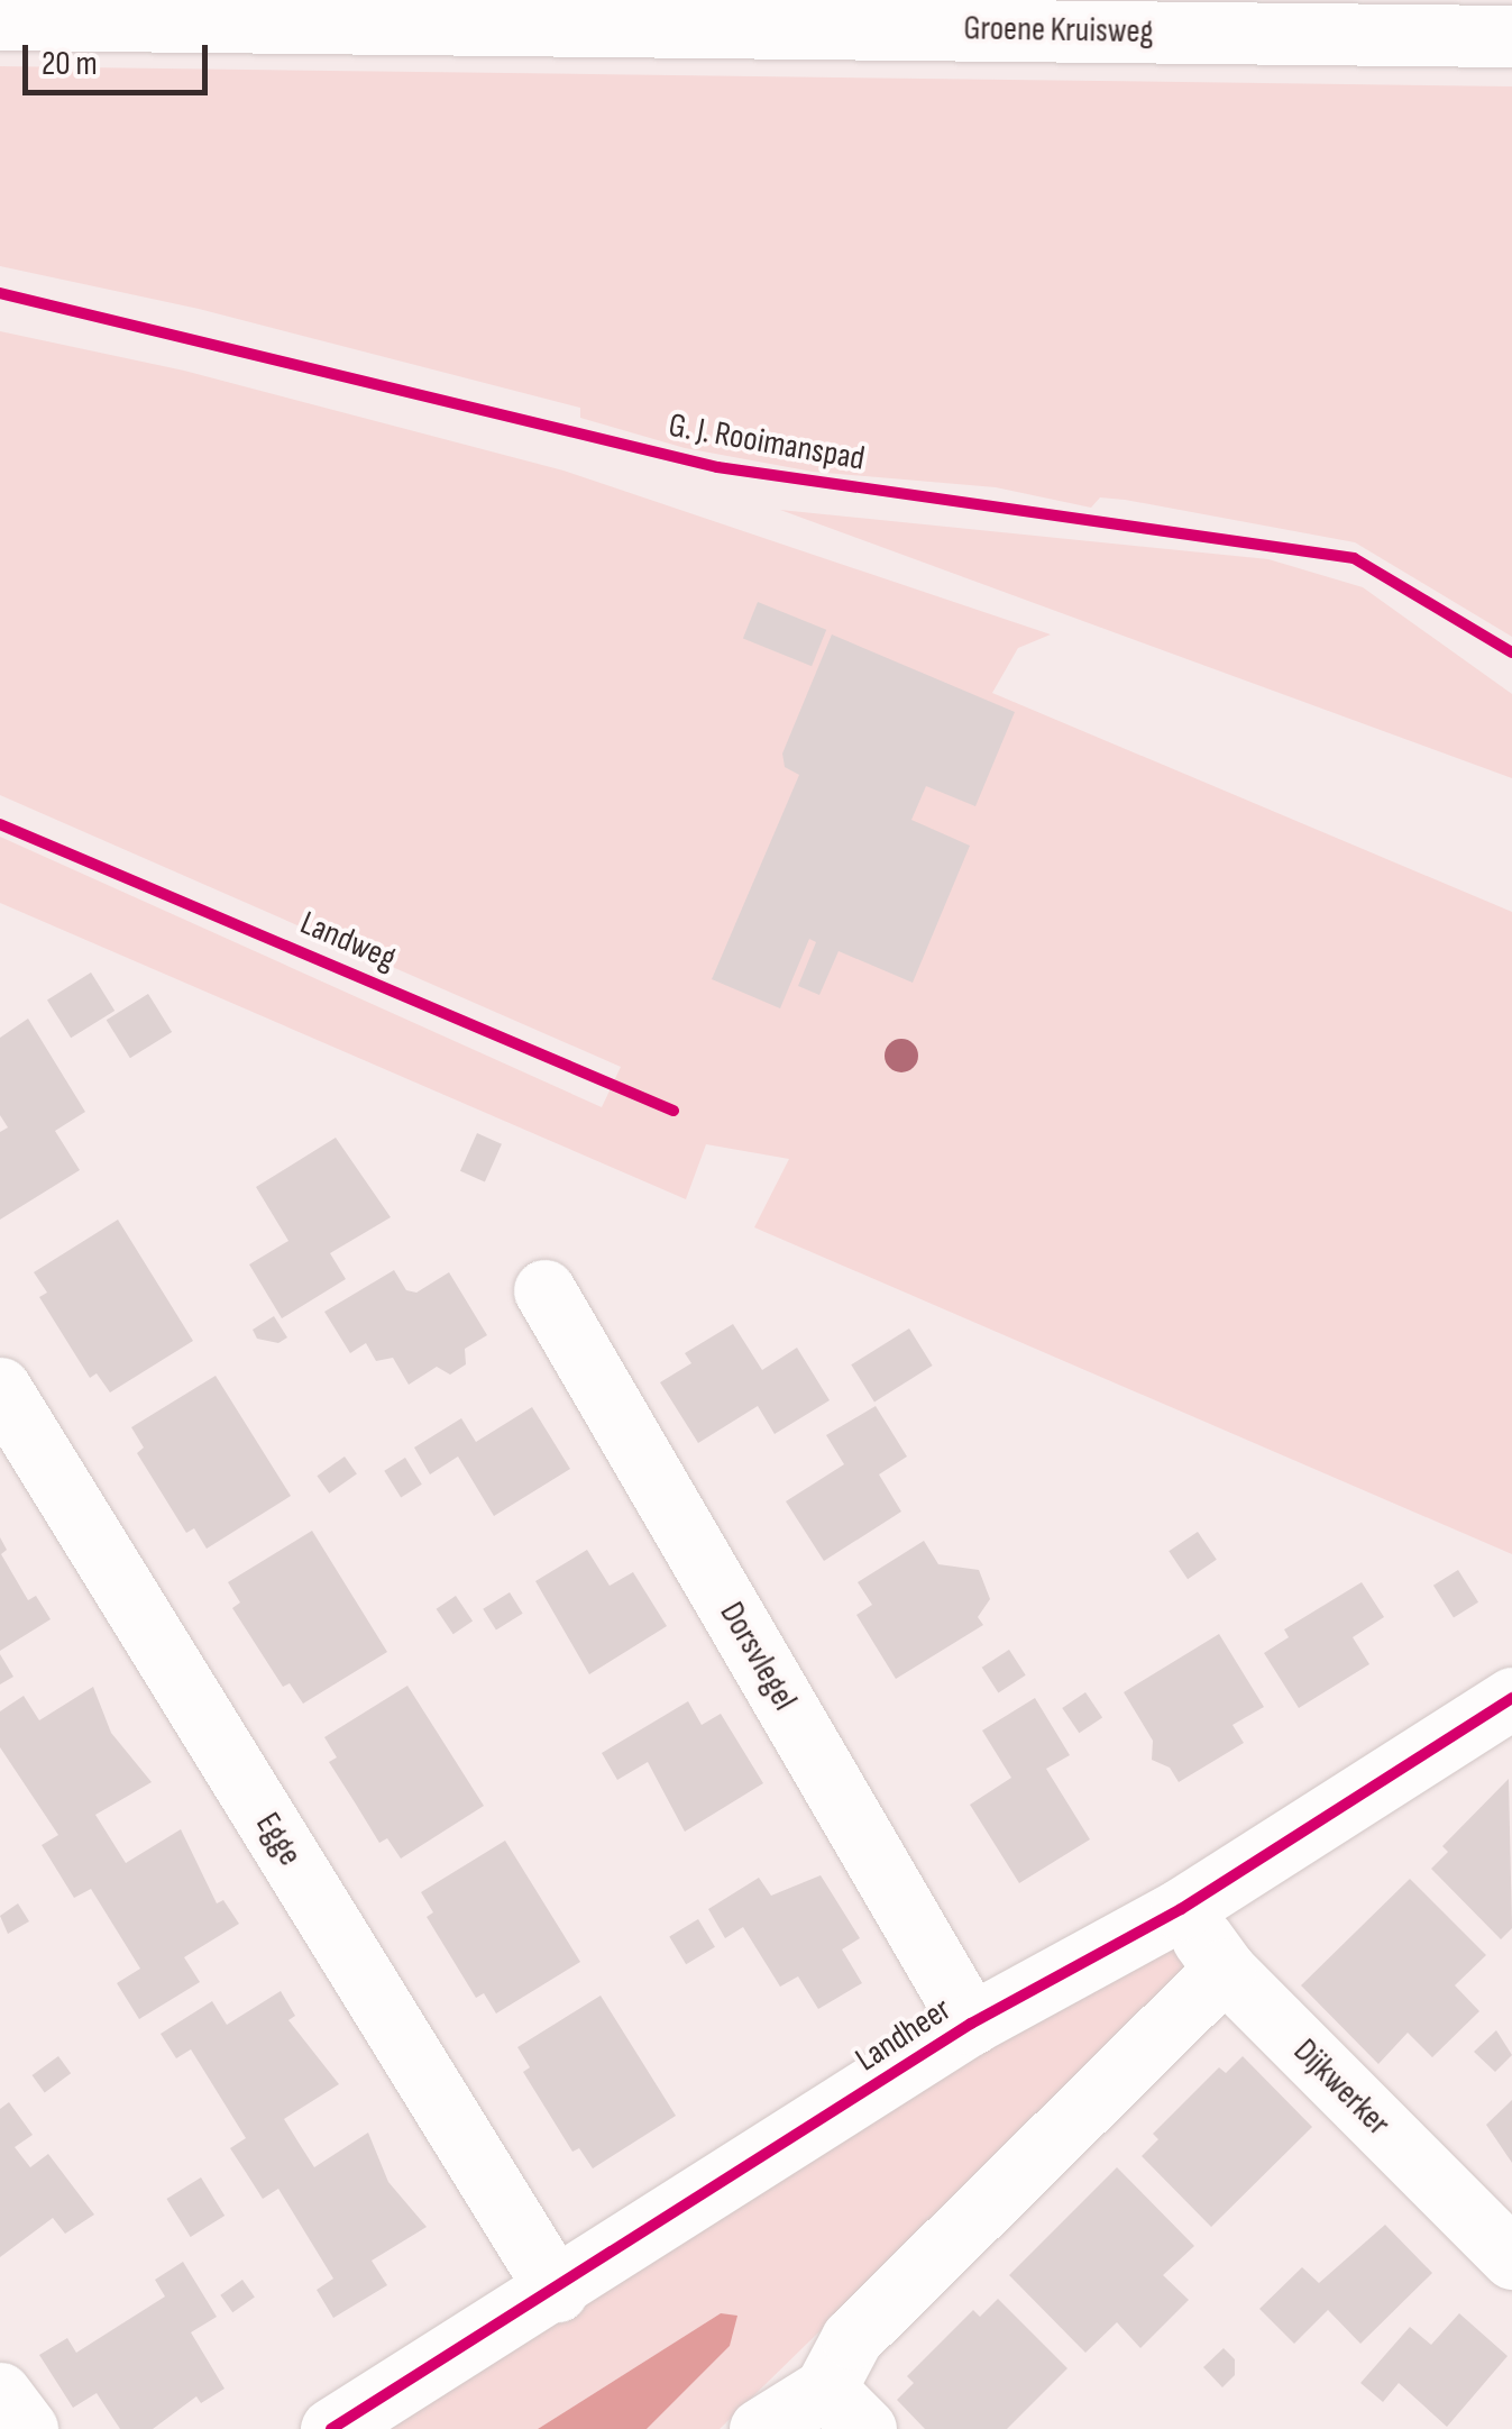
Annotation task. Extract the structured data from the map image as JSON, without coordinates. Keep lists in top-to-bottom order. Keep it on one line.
{"streets":{"street":["Groene Kruisweg","Dorsvlegel","Egge","Landheer","Dijkwerker"],"cycle path":["G. J. Rooimanspad","Landweg"]},"crossings":[["Dorsvlegel","Landheer"],["Egge","Landheer"],["Landheer","Dijkwerker"]],"scale_bar":"20 m"}
